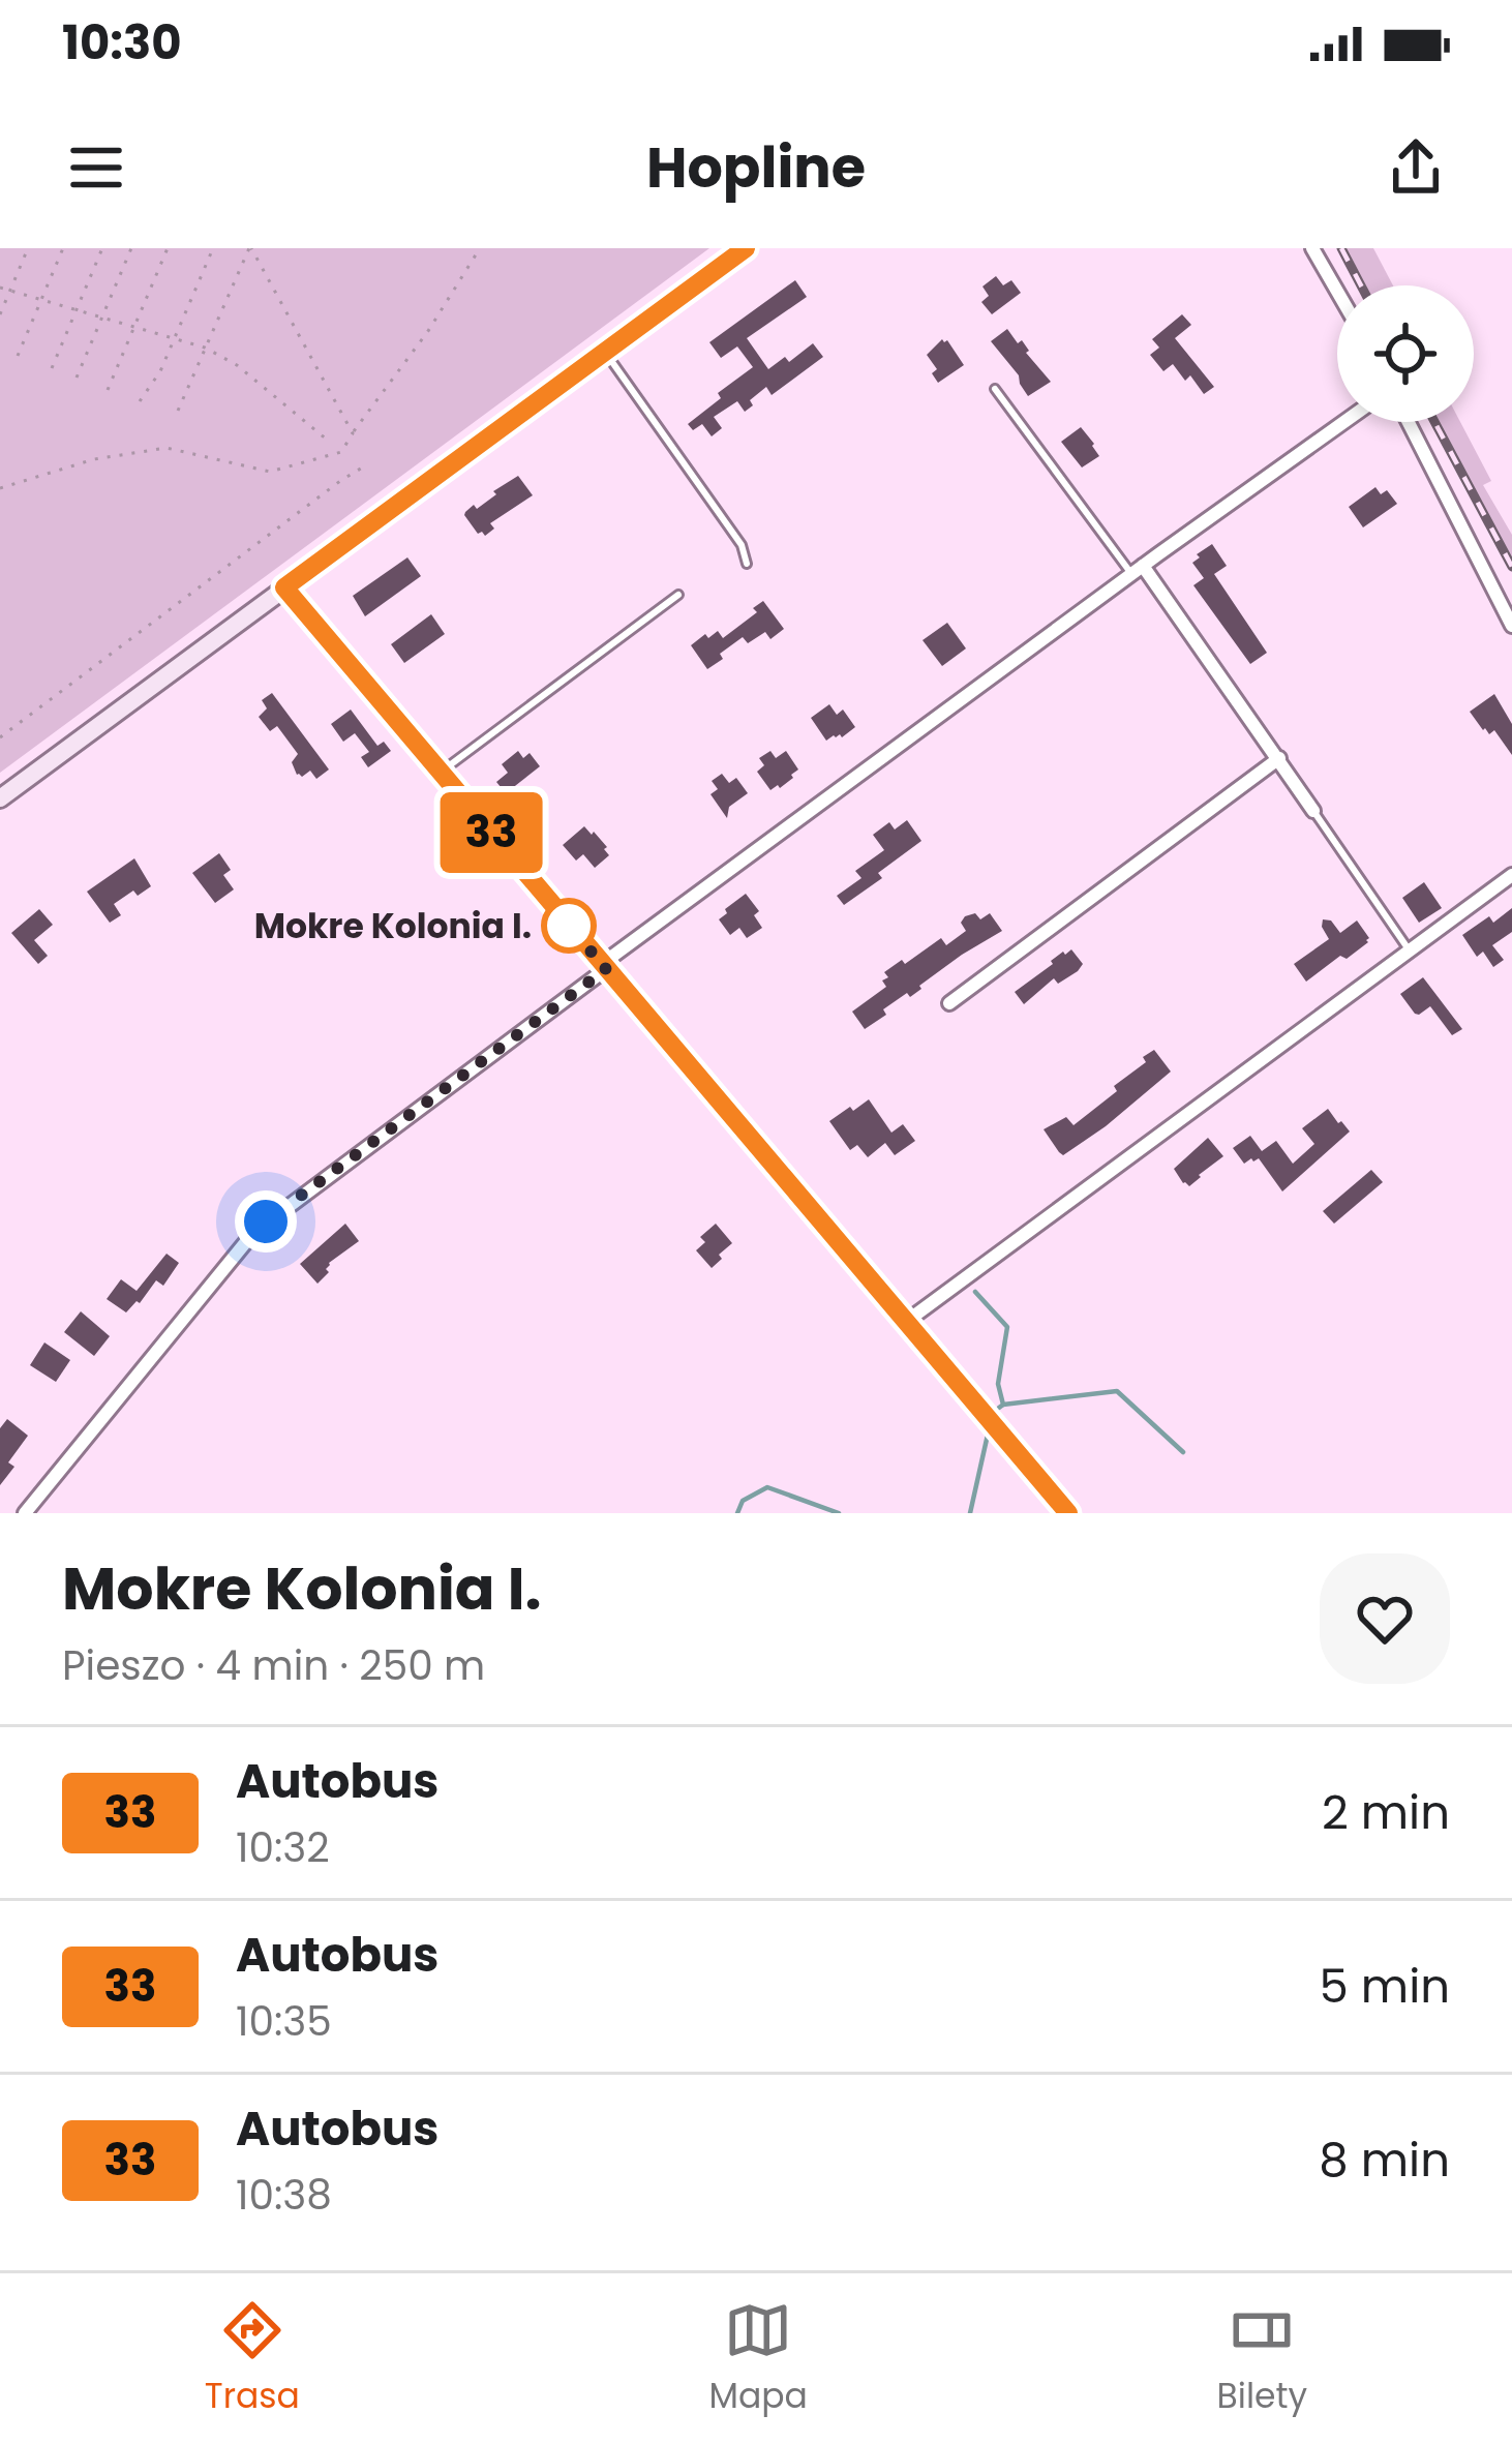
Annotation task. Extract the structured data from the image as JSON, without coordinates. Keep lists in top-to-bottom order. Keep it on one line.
{"places":["Mokre Kolonia I."],"lines":["bus line 33"],"page":{"status":"10:30","header":"Hopline","on_map":"33","heading":["Mokre Kolonia I.","Pieszo · 4 min · 250 m"],"list":[{"mark":"33","name":"Autobus","note":"10:32","value":"2 min"},{"mark":"33","name":"Autobus","note":"10:35","value":"5 min"},{"mark":"33","name":"Autobus","note":"10:38","value":"8 min"}],"tabs":["Trasa","Mapa","Bilety"]}}
